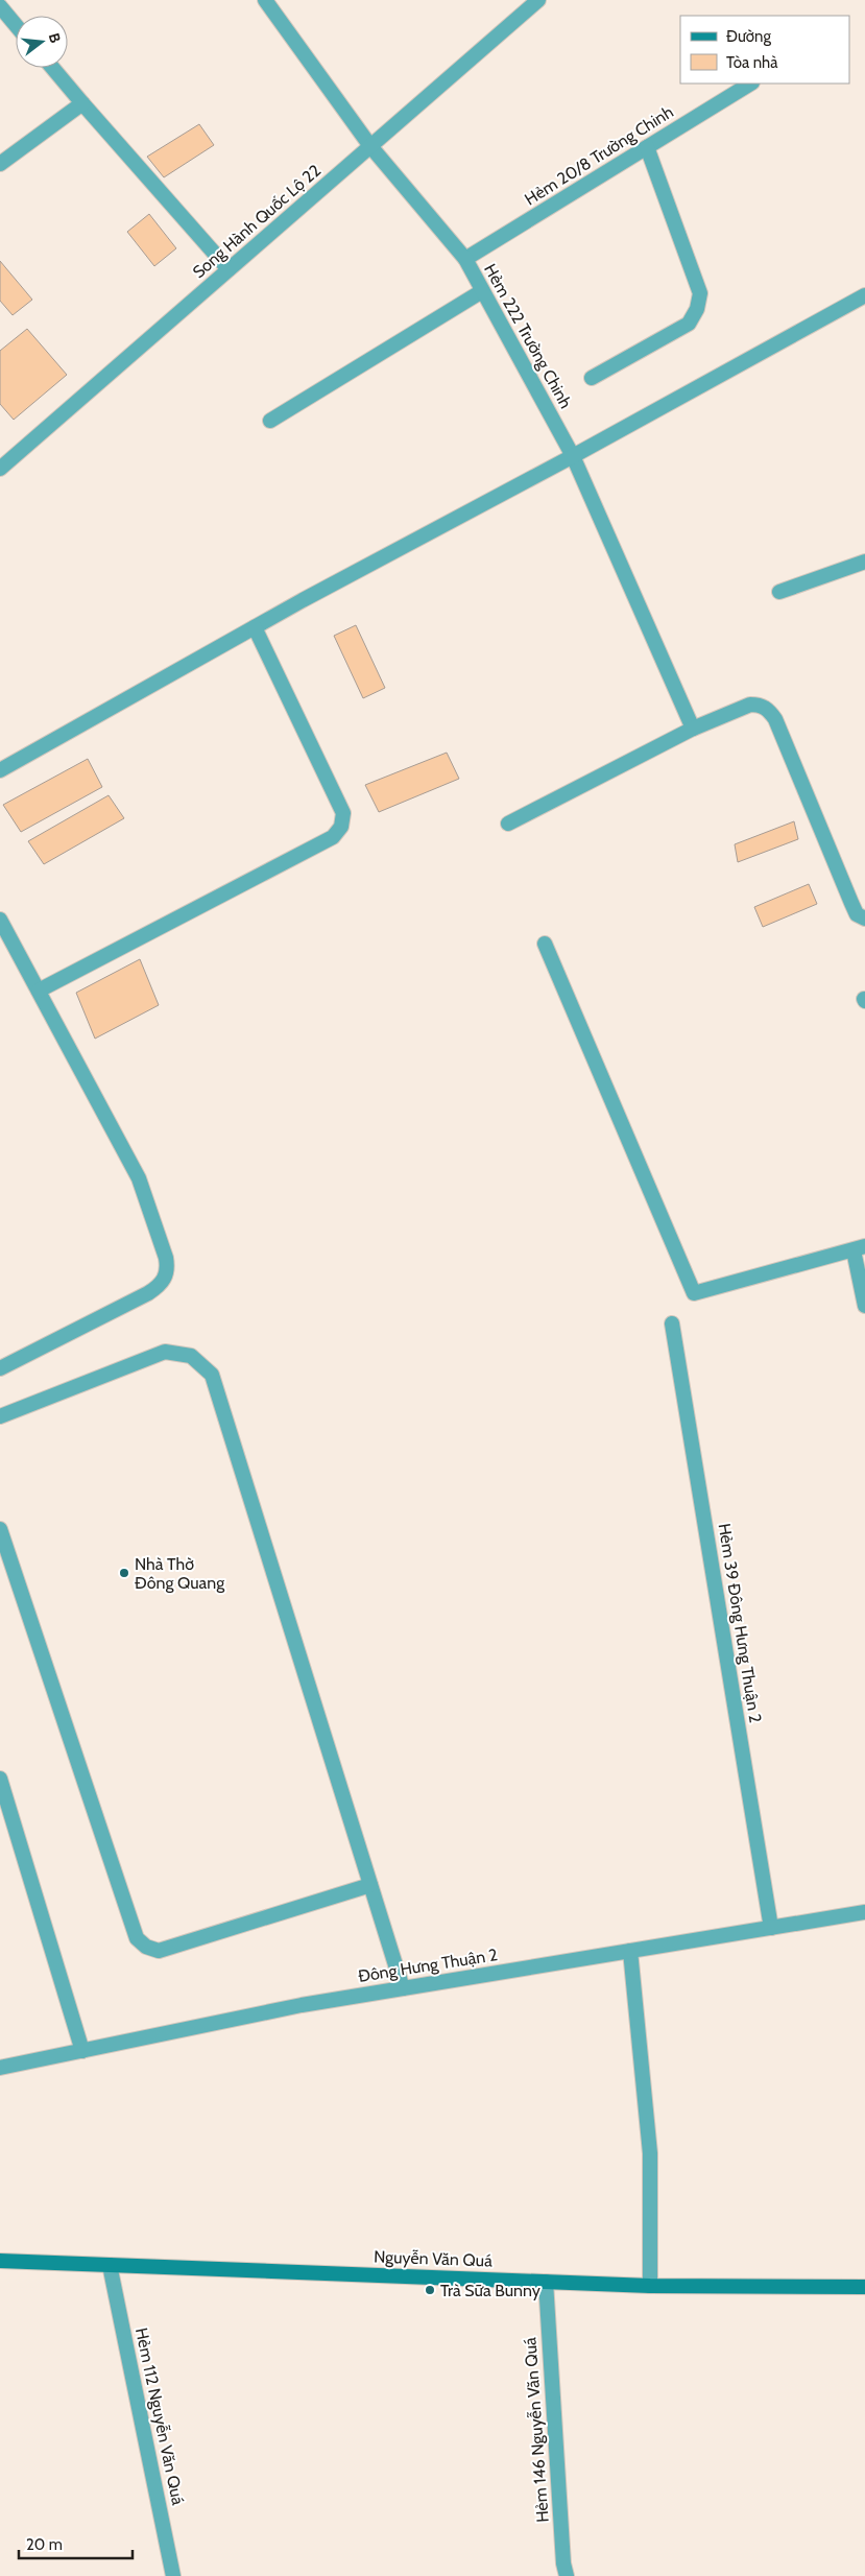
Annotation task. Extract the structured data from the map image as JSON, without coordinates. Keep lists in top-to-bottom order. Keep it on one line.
{"streets":{"main road":["Nguyễn Văn Quá"],"street":["Hẻm 20/8 Trường Chinh","Song Hành Quốc Lộ 22","Hẻm 222 Trường Chinh","Hẻm 39 Đông Hưng Thuận 2","Đông Hưng Thuận 2","Hẻm 112 Nguyễn Văn Quá","Hẻm 146 Nguyễn Văn Quá"]},"crossings":[["Hẻm 20/8 Trường Chinh","Hẻm 222 Trường Chinh"],["Song Hành Quốc Lộ 22","Hẻm 222 Trường Chinh"],["Hẻm 39 Đông Hưng Thuận 2","Đông Hưng Thuận 2"],["Nguyễn Văn Quá","Hẻm 112 Nguyễn Văn Quá"],["Nguyễn Văn Quá","Hẻm 146 Nguyễn Văn Quá"]],"places":["Nhà Thờ Đông Quang","Trà Sữa Bunny"],"legend":["Đường","Tòa nhà"],"scale_bar":"20 m","north":"right"}
